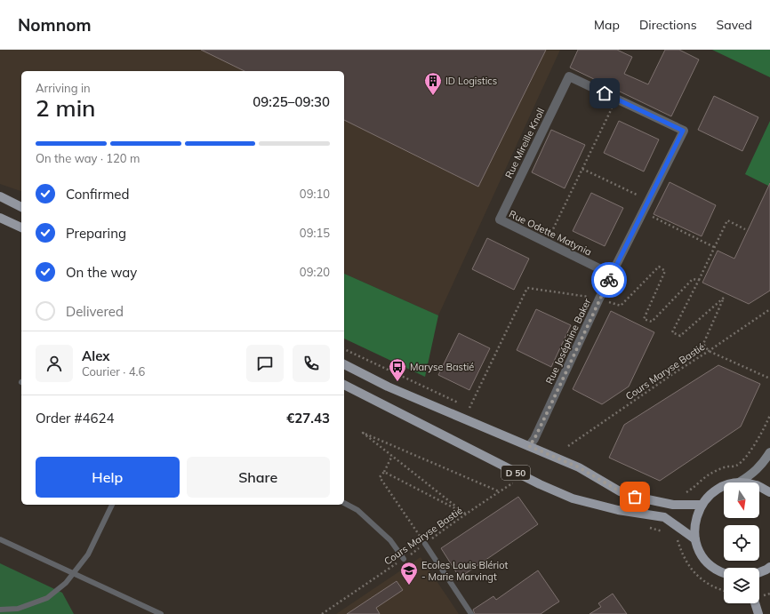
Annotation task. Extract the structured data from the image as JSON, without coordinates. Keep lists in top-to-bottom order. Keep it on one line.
{"streets":{"main road":["D 50"],"street":["Rue Mireille Knoll","Rue Odette Matynia","Rue Joséphine Baker"],"path":["Cours Maryse Bastié"]},"crossings":[["Rue Mireille Knoll","Rue Odette Matynia"],["Rue Mireille Knoll","Rue Joséphine Baker"],["Rue Odette Matynia","Rue Joséphine Baker"]],"places":{"building":["ID Logistics"],"bus stop":["Maryse Bastié"],"school or university":["Ecoles Louis Blériot - Marie Marvingt"]},"north":"bottom","page":{"header":"Nomnom","nav":["Map","Directions","Saved"],"heading":["2 min","Arriving in","09:25–09:30"],"panel":["Alex","Courier · 4.6","Order #4624","€27.43"],"bar":"On the way · 120 m","list":[["Confirmed","09:10"],["Preparing","09:15"],["On the way","09:20"],"Delivered"],"buttons":["Help","Share"]}}
